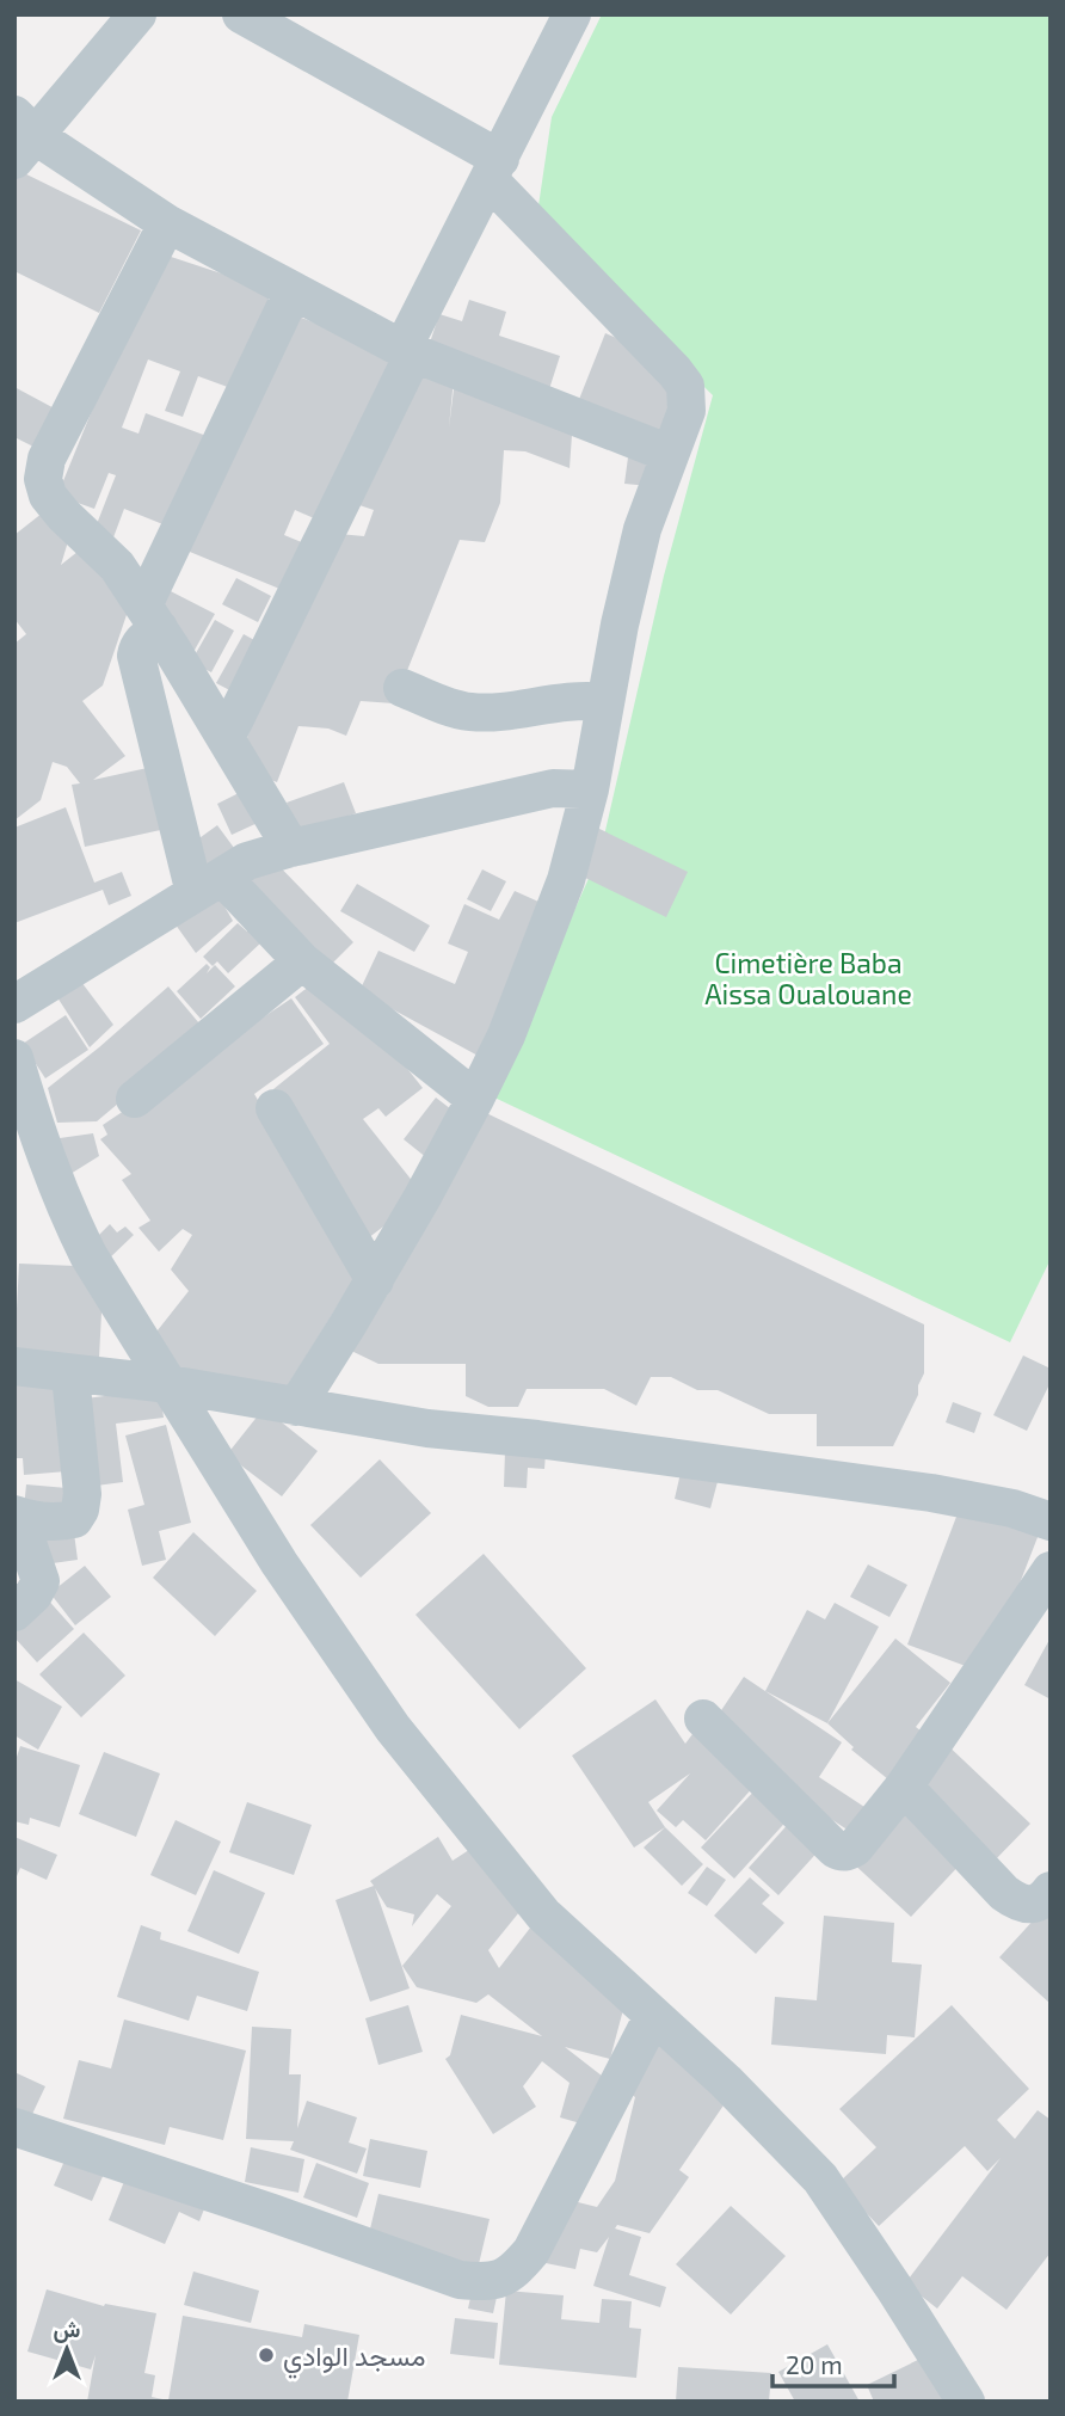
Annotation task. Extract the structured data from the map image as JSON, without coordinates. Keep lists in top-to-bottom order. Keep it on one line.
{"parks":["Cimetière Baba Aissa Oualouane"],"places":["مسجد الوادي"],"scale_bar":"20 m","north":"top"}
